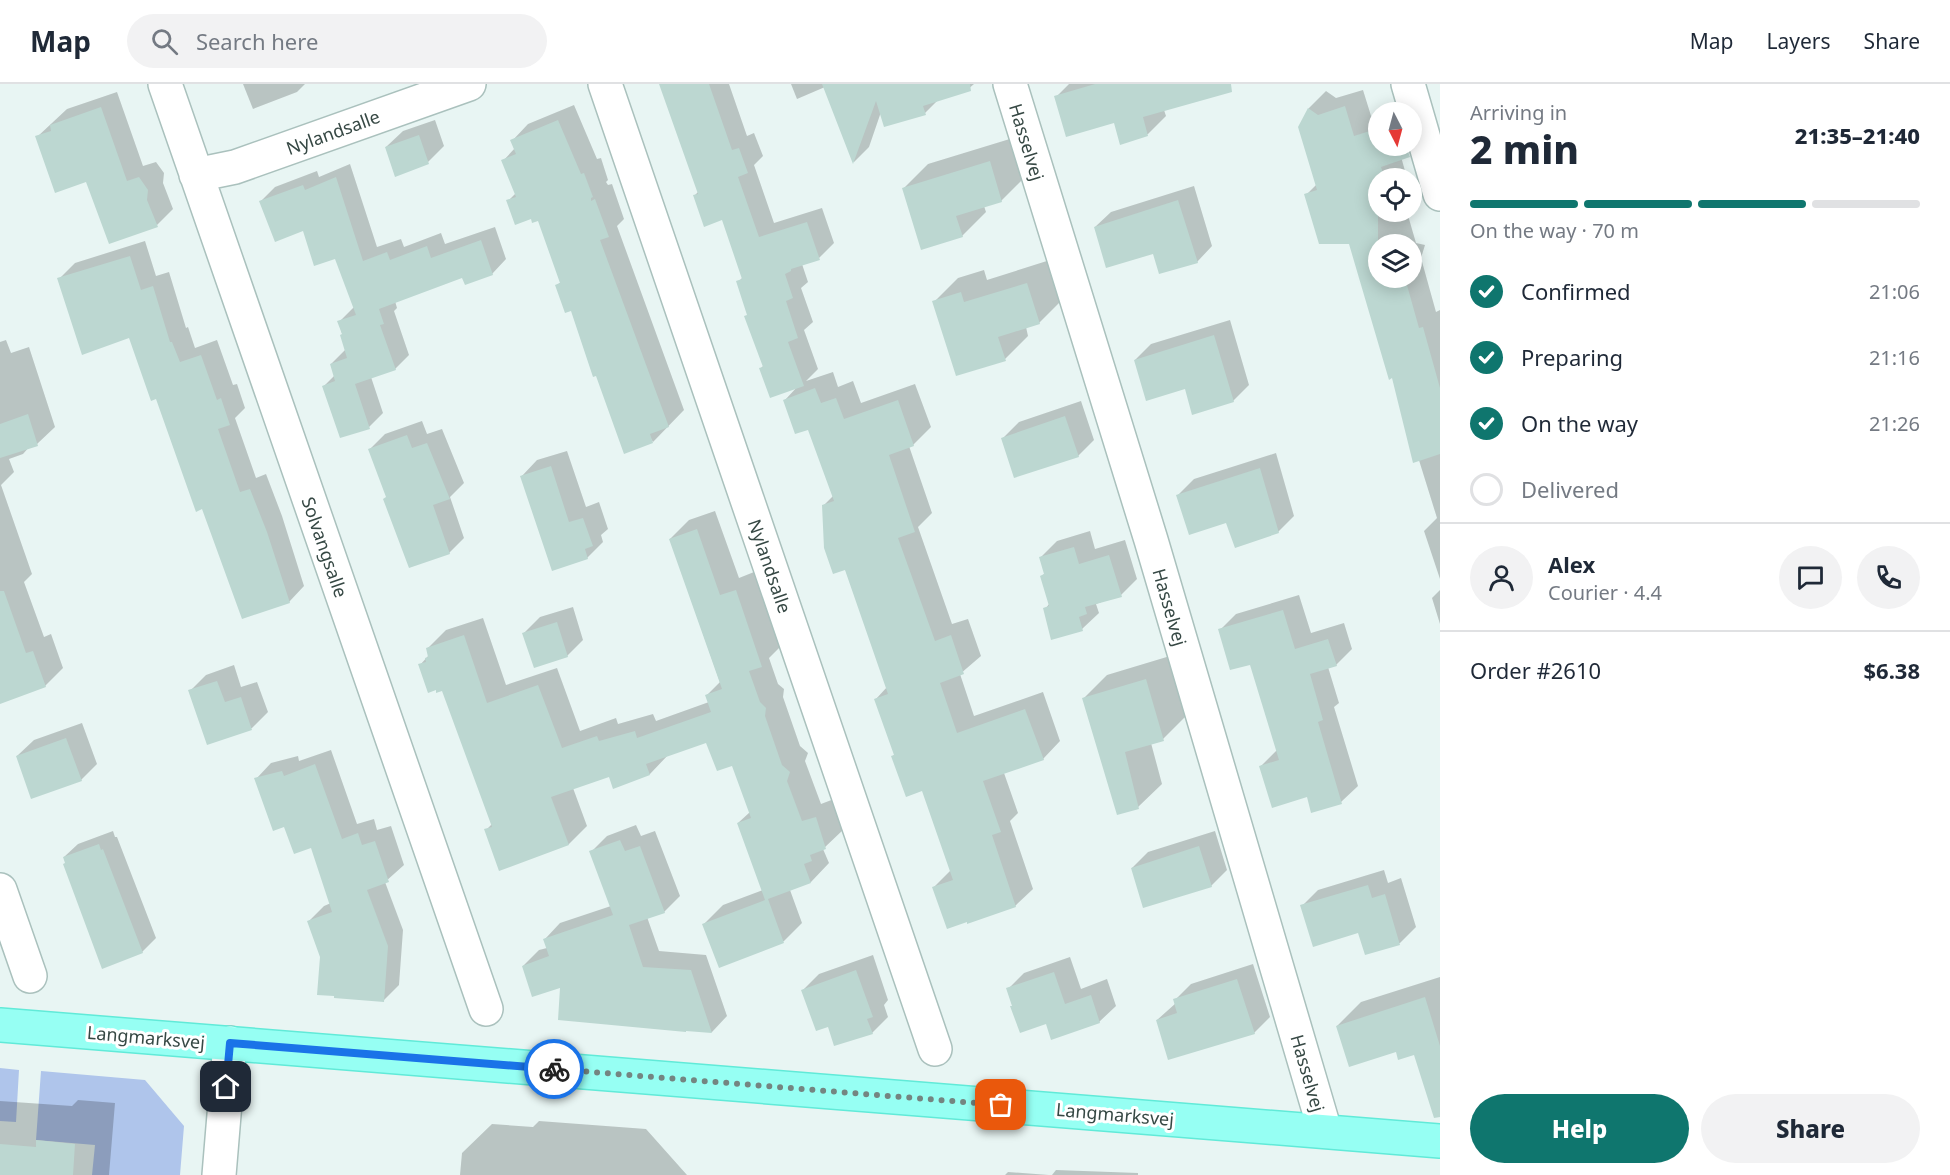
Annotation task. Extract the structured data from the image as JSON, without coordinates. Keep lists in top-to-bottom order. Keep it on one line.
{"streets":{"main road":["Langmarksvej"],"street":["Nylandsalle","Hasselvej","Solvangsalle"]},"crossings":[["Nylandsalle","Solvangsalle"],["Hasselvej","Langmarksvej"]],"north":"bottom","page":{"header":"Map","search":"Search here","nav":["Map","Layers","Share"],"heading":["2 min","Arriving in","21:35–21:40"],"panel":["Alex","Courier · 4.4","Order #2610","$6.38"],"bar":"On the way · 70 m","list":[["Confirmed","21:06"],["Preparing","21:16"],["On the way","21:26"],"Delivered"],"buttons":["Help","Share"]}}
